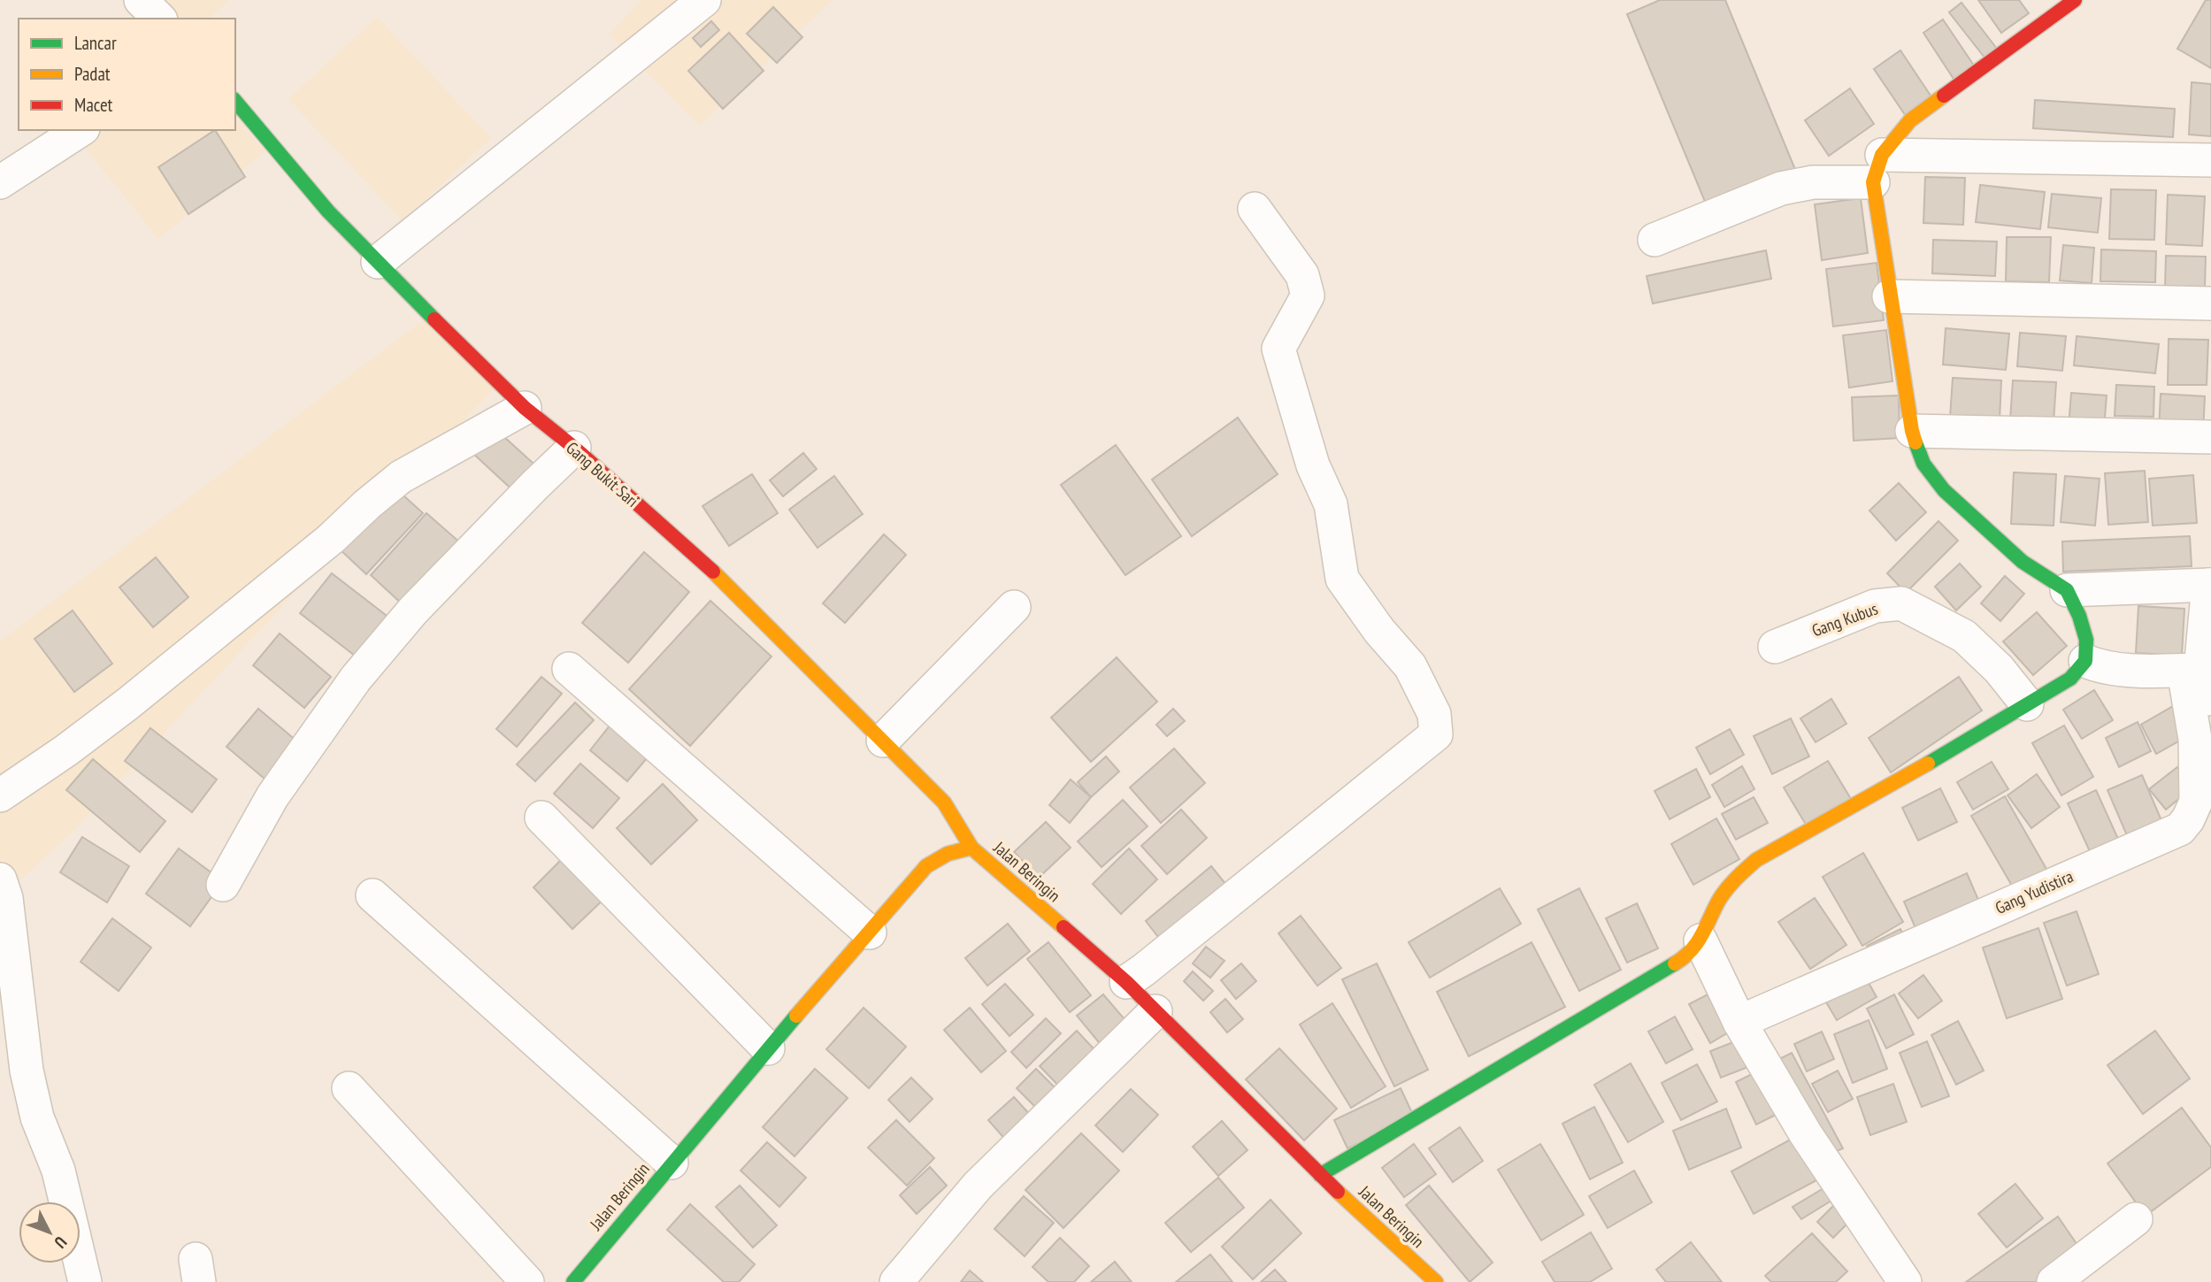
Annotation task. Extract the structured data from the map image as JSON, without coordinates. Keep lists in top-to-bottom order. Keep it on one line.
{"streets":{"street":["Gang Bukit Sari","Gang Kubus","Jalan Beringin","Gang Yudistira"]},"crossings":[["Gang Bukit Sari","Jalan Beringin"]],"legend":["Lancar","Padat","Macet"],"north":"bottom right"}
